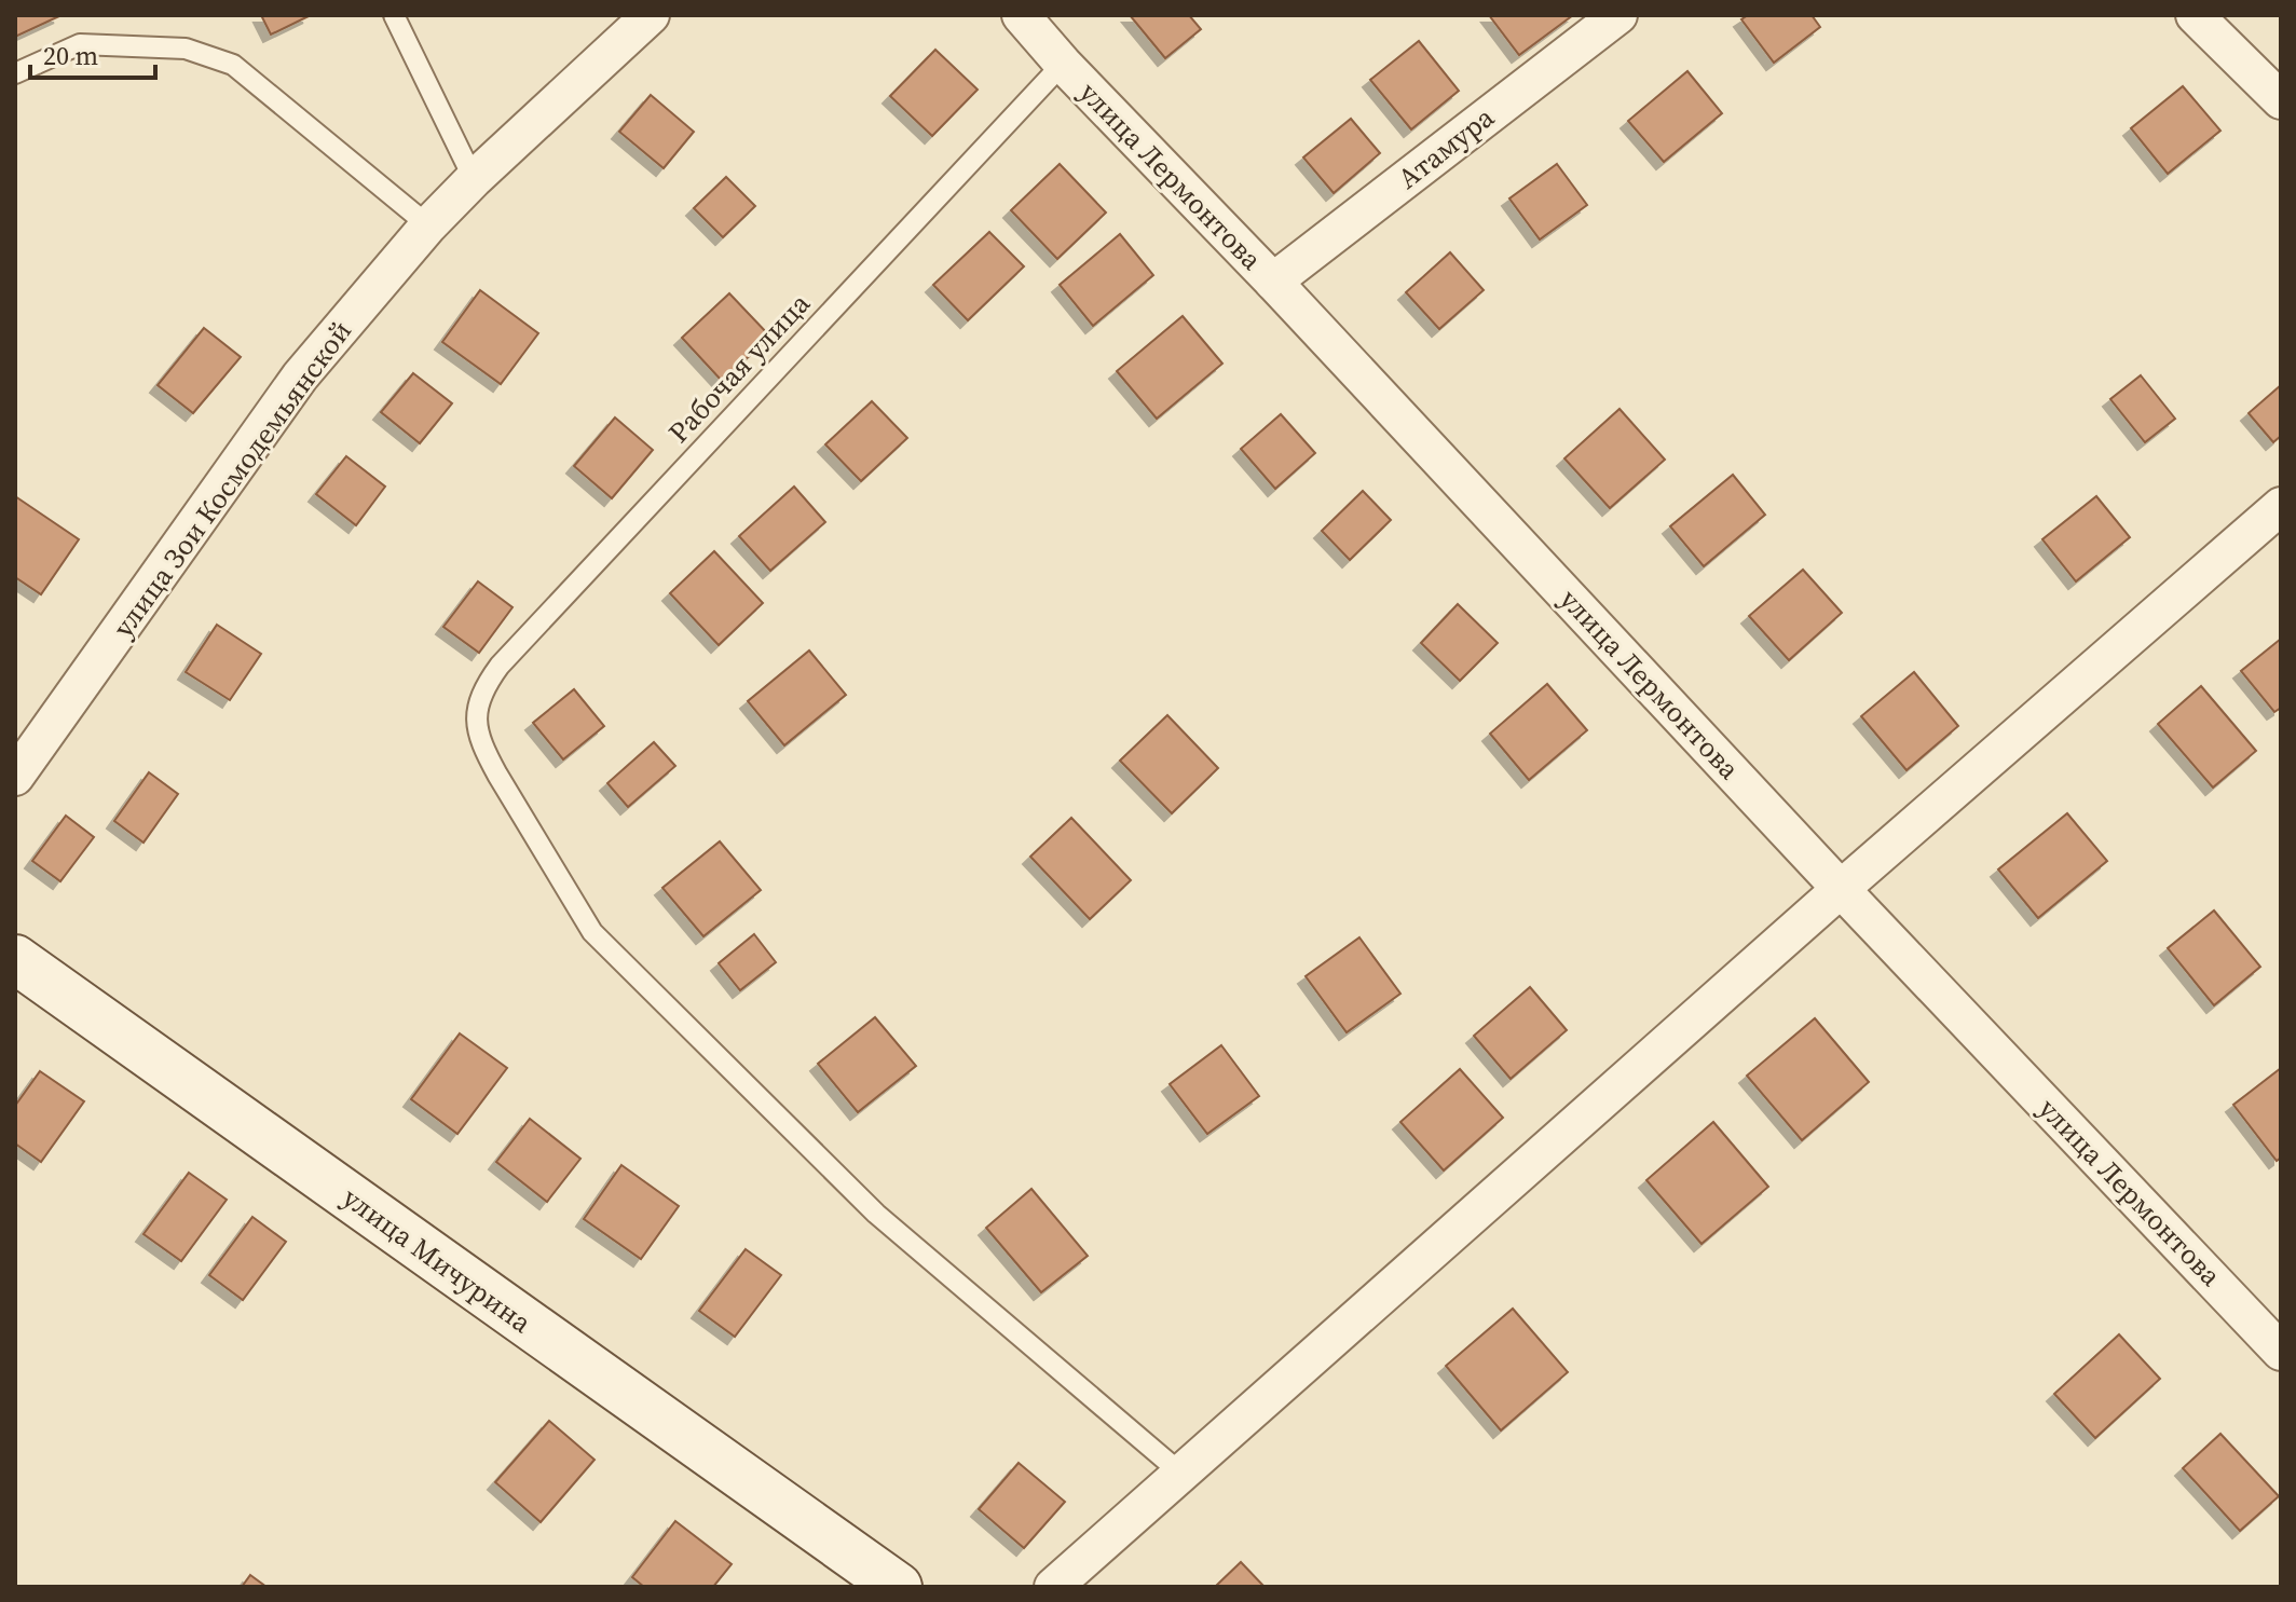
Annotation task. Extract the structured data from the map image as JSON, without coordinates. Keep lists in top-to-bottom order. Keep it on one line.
{"streets":{"street":["Атамура","улица Лермонтова","улица Зои Космодемьянской","улица Мичурина"],"lane":["Рабочая улица"]},"crossings":[["Атамура","улица Лермонтова"],["улица Лермонтова","Рабочая улица"]],"scale_bar":"20 m"}
